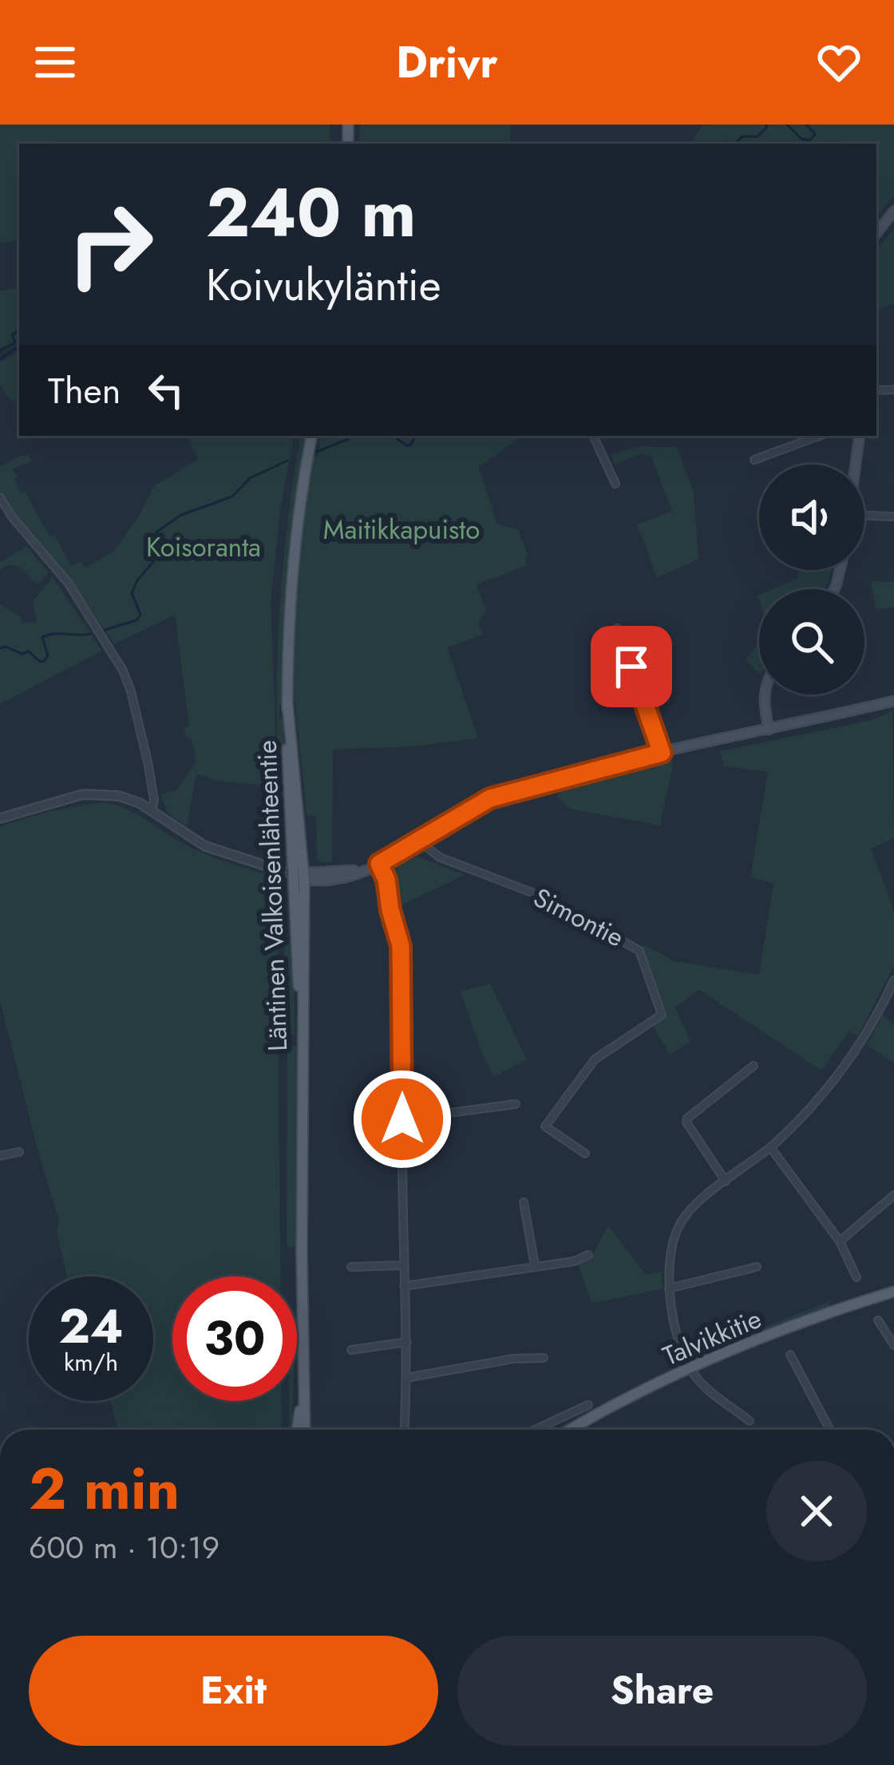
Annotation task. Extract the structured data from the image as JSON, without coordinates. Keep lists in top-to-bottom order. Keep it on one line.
{"streets":{"main road":["Läntinen Valkoisenlähteentie","Talvikkitie"],"street":["Simontie"]},"parks":["Maitikkapuisto","Koisoranta"],"page":{"header":"Drivr","turn":["240 m","Koivukyläntie"],"then":"Then","speed":"24 km/h","limit":"30","heading":["2 min","600 m · 10:19"],"buttons":["Exit","Share"]}}
